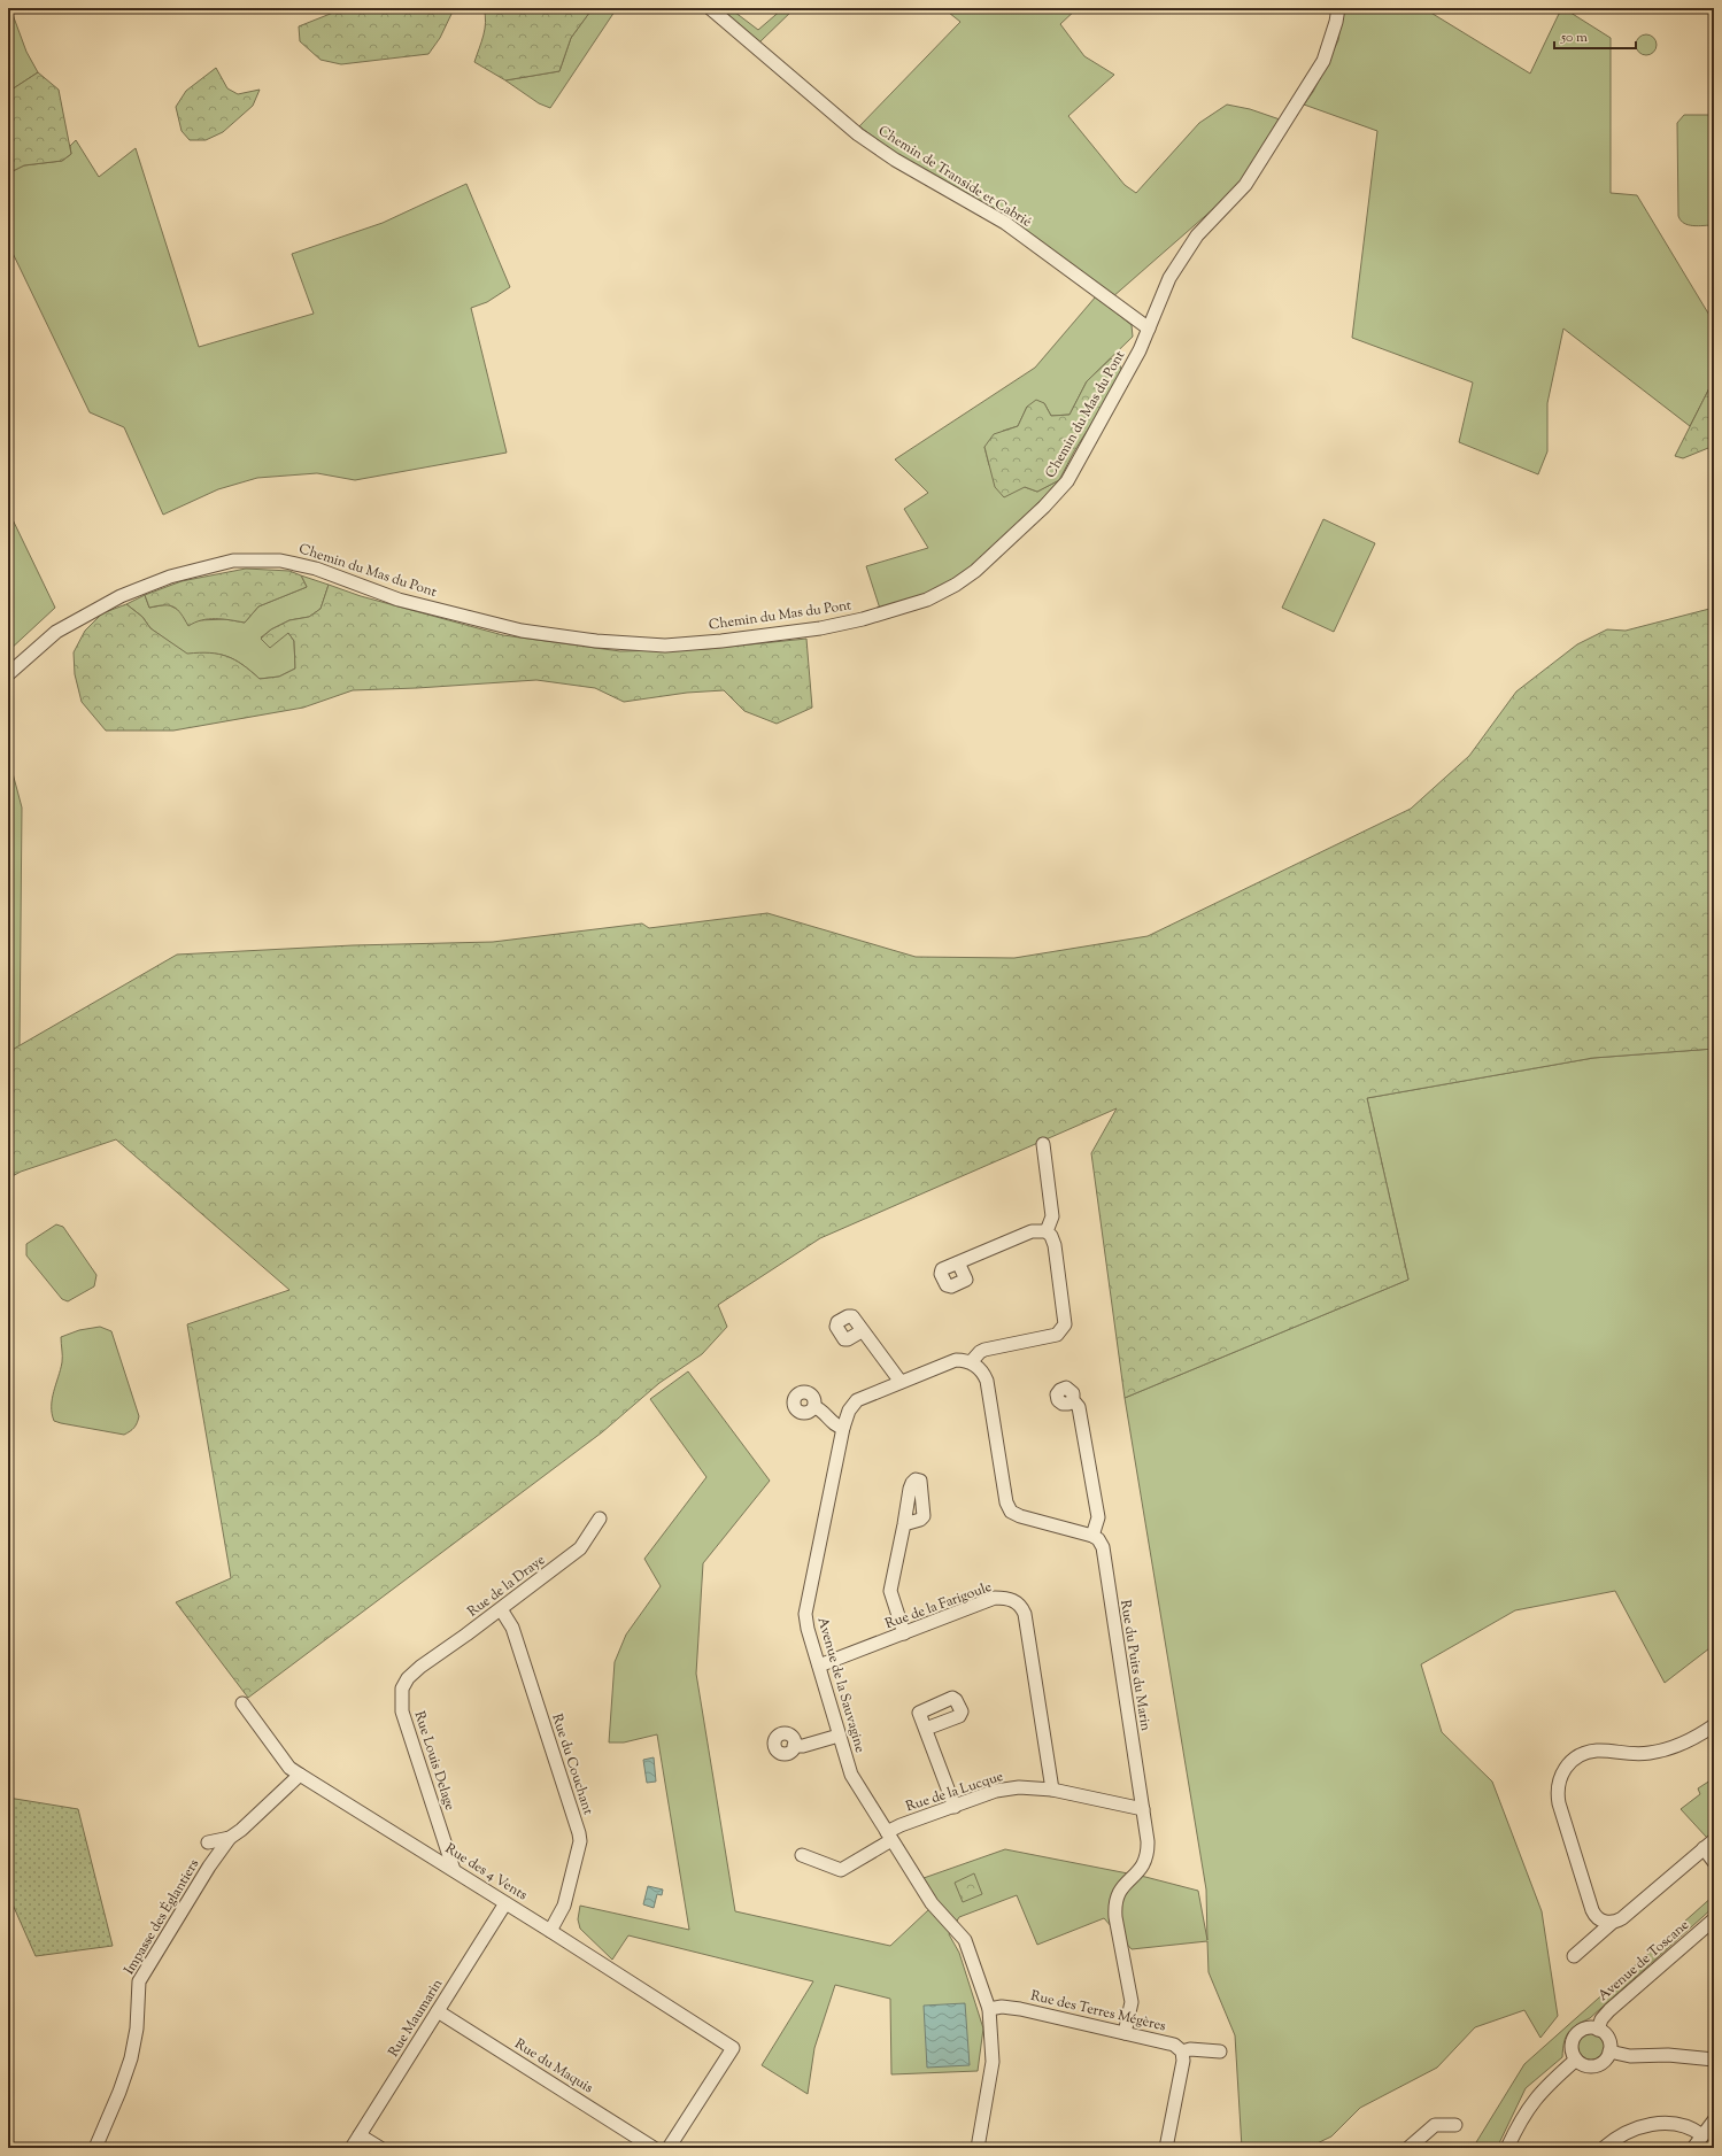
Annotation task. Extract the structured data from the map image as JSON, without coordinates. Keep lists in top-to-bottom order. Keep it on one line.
{"streets":{"street":["Chemin de Transide et Cabrié","Chemin du Mas du Pont","Rue de la Draye","Rue de la Farigoule","Rue du Puits du Marin","Avenue de la Sauvagine","Rue Louis Delage","Rue du Couchant","Rue de la Lucque","Rue des 4 Vents","Impasse des Églantiers","Avenue de Toscane","Rue des Terres Mégères","Rue Maumarin","Rue du Maquis"]},"crossings":[["Chemin de Transide et Cabrié","Chemin du Mas du Pont"],["Rue de la Draye","Rue Louis Delage"],["Rue de la Draye","Rue du Couchant"],["Rue de la Farigoule","Avenue de la Sauvagine"],["Rue de la Farigoule","Rue de la Lucque"],["Rue du Puits du Marin","Rue de la Lucque"],["Rue du Puits du Marin","Rue des Terres Mégères"],["Avenue de la Sauvagine","Rue de la Lucque"],["Avenue de la Sauvagine","Rue des Terres Mégères"],["Rue Louis Delage","Rue des 4 Vents"],["Rue du Couchant","Rue des 4 Vents"],["Rue des 4 Vents","Impasse des Églantiers"],["Rue des 4 Vents","Rue Maumarin"],["Rue Maumarin","Rue du Maquis"]],"scale_bar":"50 m"}
